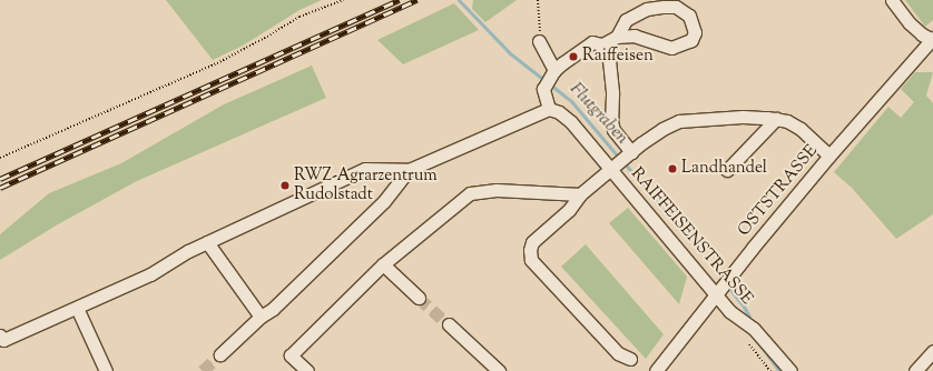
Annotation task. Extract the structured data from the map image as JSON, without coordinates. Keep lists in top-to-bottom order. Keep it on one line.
{"streets":{"street":["OSTSTRASSE","RAIFFEISENSTRASSE"]},"crossings":[["OSTSTRASSE","RAIFFEISENSTRASSE"]],"water":["Flutgraben"],"places":["Raiffeisen","Landhandel","RWZ-Agrarzentrum Rudolstadt"]}
